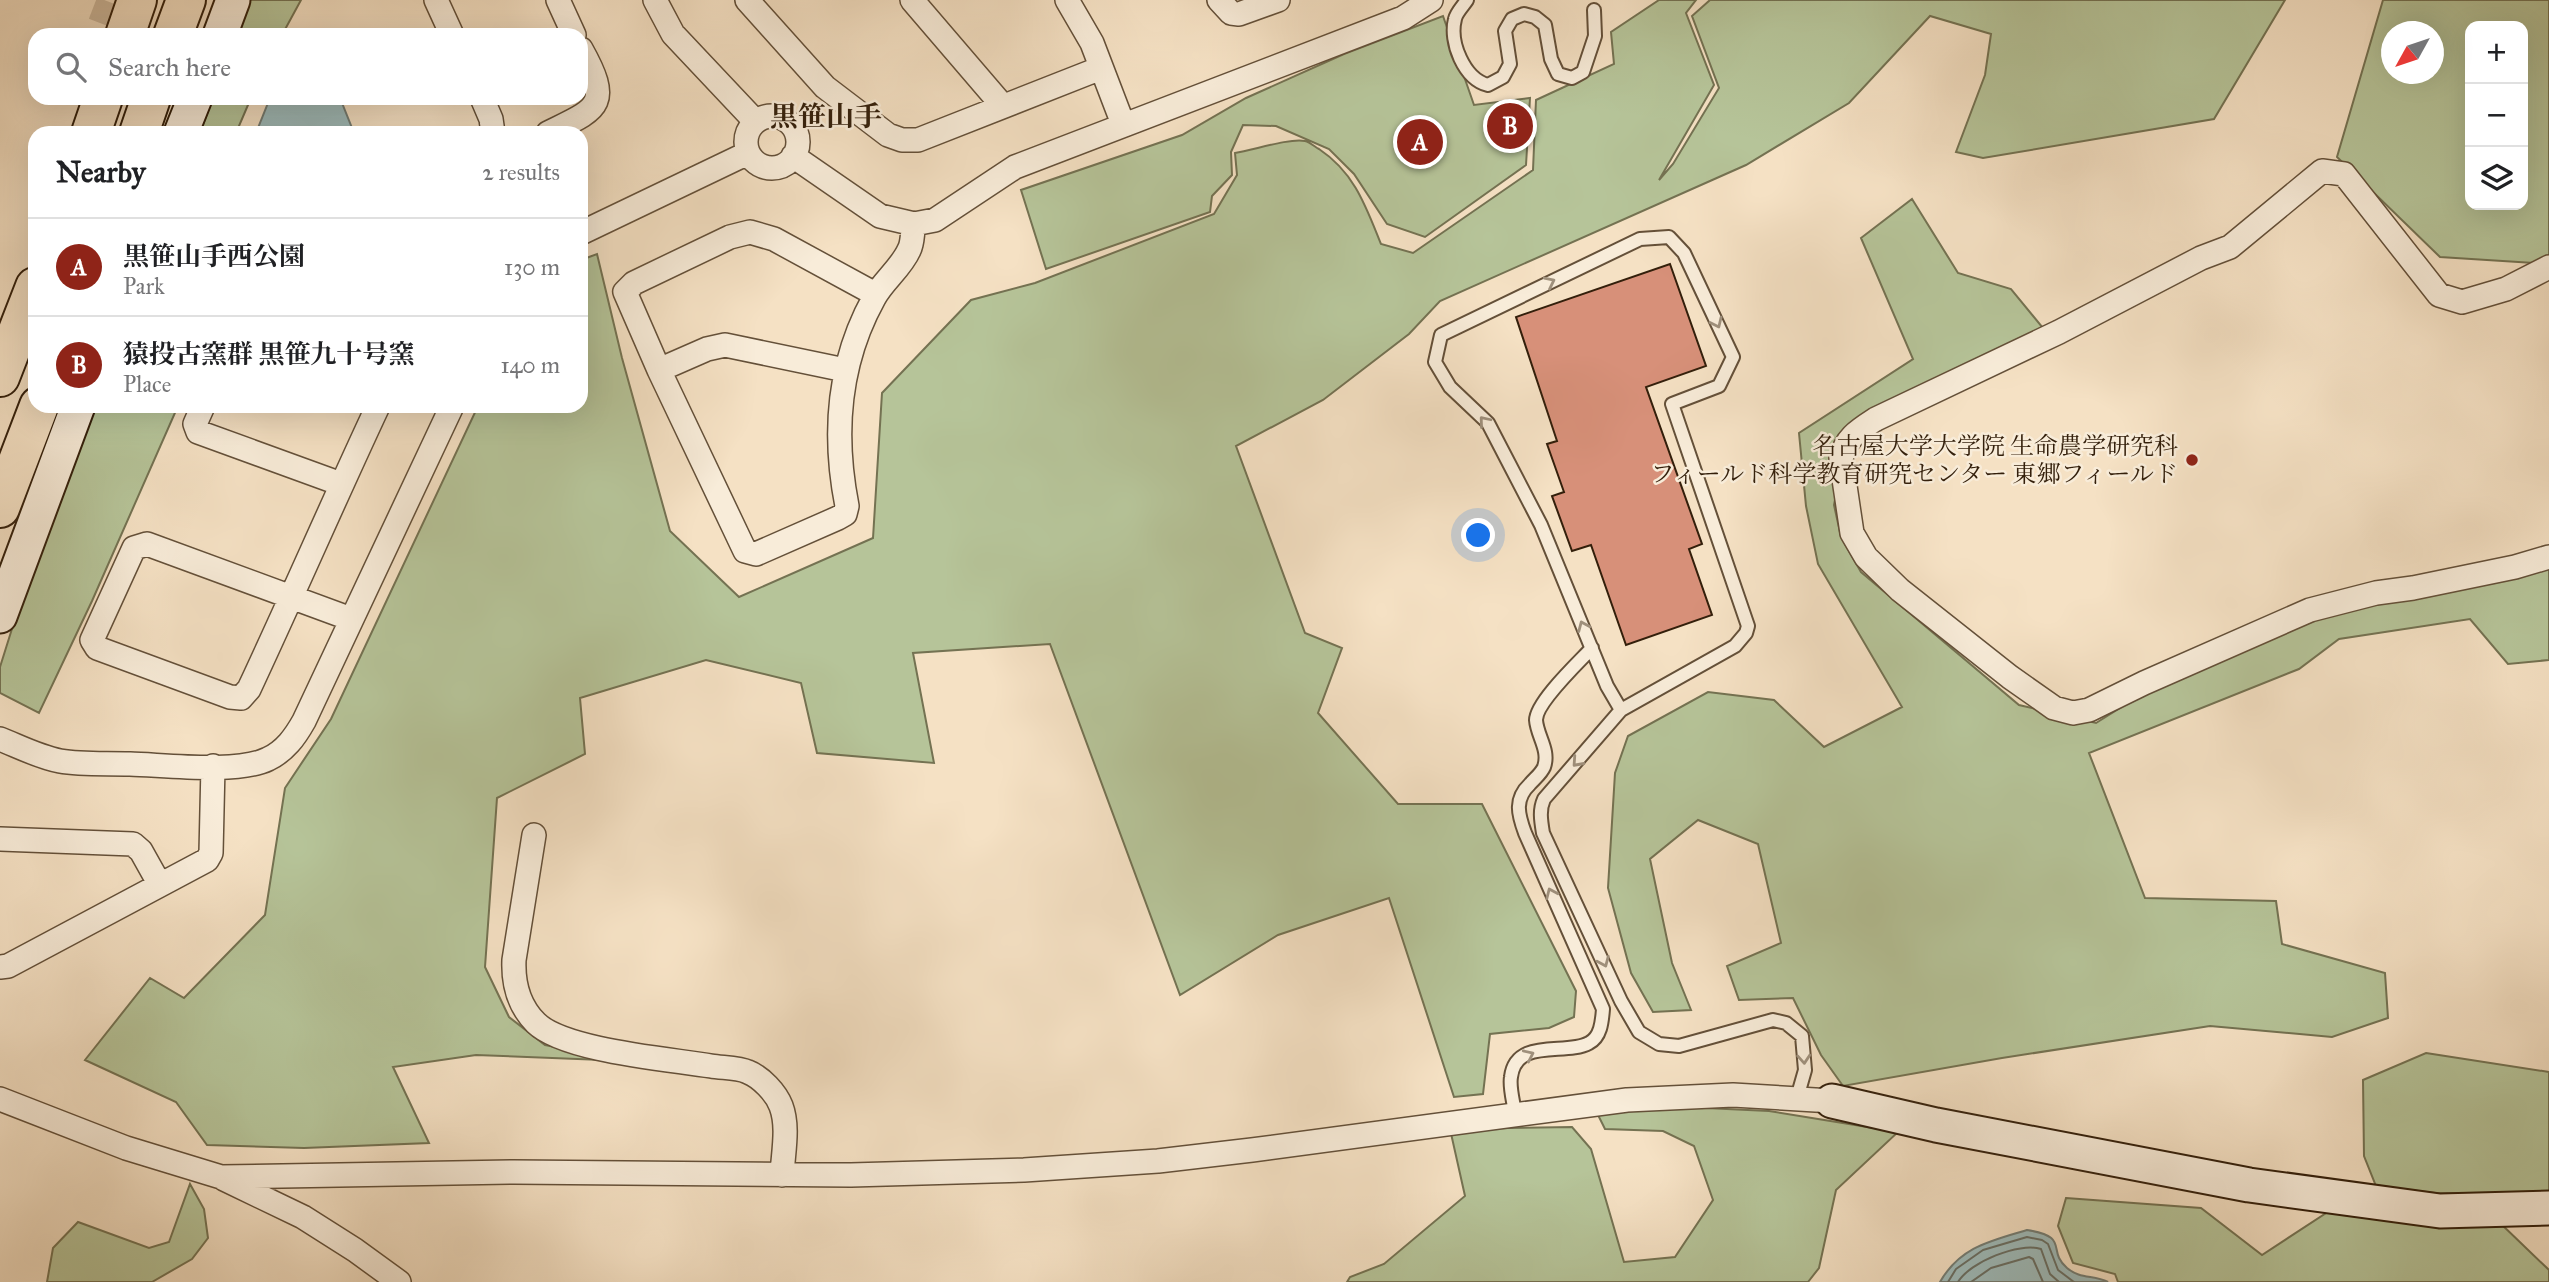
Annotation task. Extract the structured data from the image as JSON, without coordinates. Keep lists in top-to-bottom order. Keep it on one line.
{"districts":["黒笹山手"],"places":["名古屋大学大学院 生命農学研究科 フィールド科学教育研究センター 東郷フィールド"],"north":"bottom left","page":{"map_buttons":["+","−"],"search":"Search here","pins":["B","A"],"heading":["Nearby","2 results"],"list":[{"mark":"A","name":"黒笹山手西公園","note":"Park","value":"130 m"},{"mark":"B","name":"猿投古窯群 黒笹九十号窯","note":"Place","value":"140 m"}]}}
